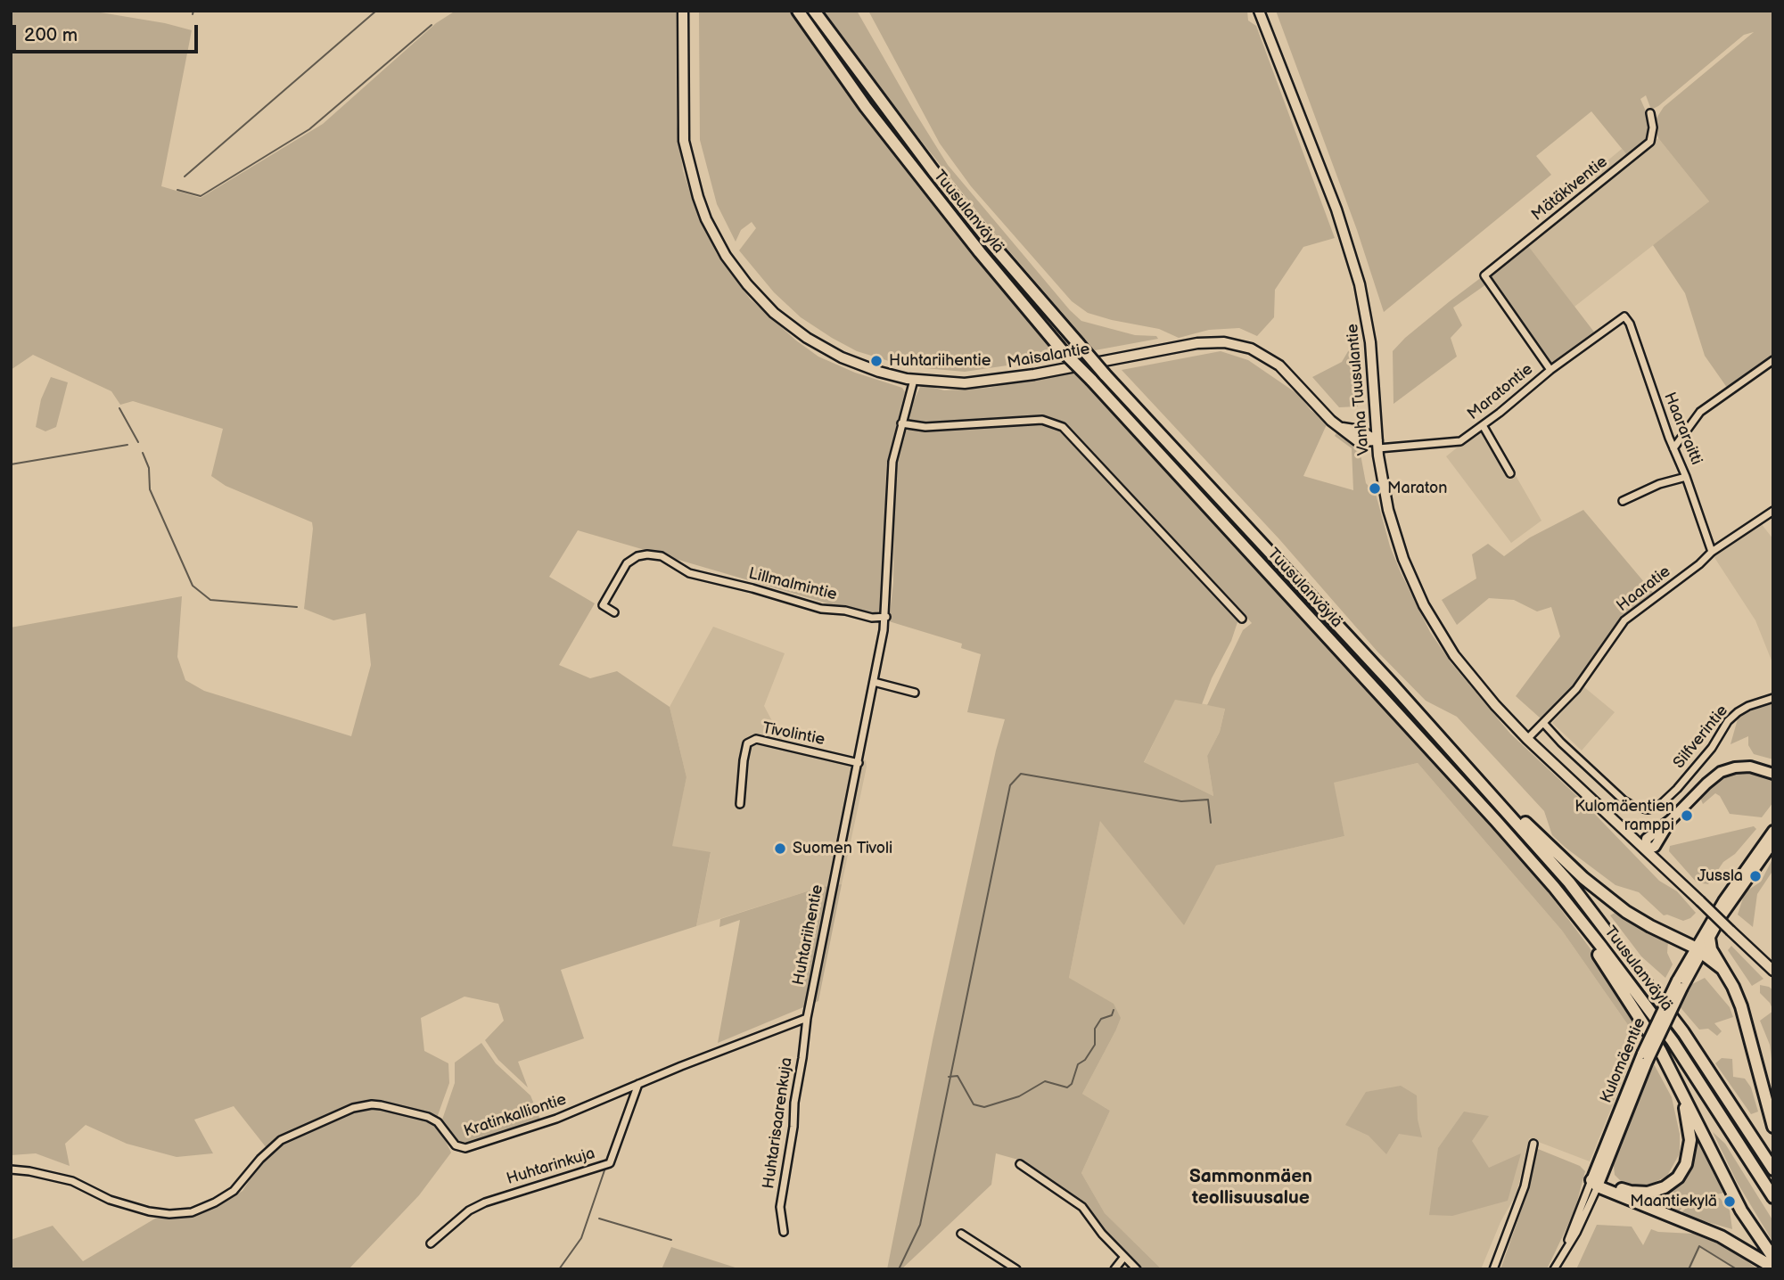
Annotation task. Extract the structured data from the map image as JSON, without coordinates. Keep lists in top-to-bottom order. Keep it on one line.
{"streets":{"highway":["Tuusulanväylä"],"main road":["Maisalantie","Vanha Tuusulantie","Kulomäentie"],"street":["Mätäkiventie","Maratontie","Haararaitti","Lillmalmintie","Haaratie","Tivolintie","Silfverintie","Huhtariihentie","Kratinkalliontie","Huhtarisaarenkuja","Huhtarinkuja"]},"crossings":[["Mätäkiventie","Maratontie"],["Maisalantie","Vanha Tuusulantie"],["Maisalantie","Maratontie"],["Maisalantie","Huhtariihentie"],["Vanha Tuusulantie","Maratontie"],["Vanha Tuusulantie","Haaratie"],["Maratontie","Haararaitti"],["Haararaitti","Haaratie"],["Lillmalmintie","Huhtariihentie"],["Haaratie","Silfverintie"],["Tivolintie","Huhtariihentie"],["Huhtariihentie","Kratinkalliontie"],["Huhtariihentie","Huhtarisaarenkuja"],["Kratinkalliontie","Huhtarisaarenkuja"],["Kratinkalliontie","Huhtarinkuja"]],"districts":["Sammonmäen teollisuusalue"],"places":["Huhtariihentie","Maraton","Kulomäentien ramppi","Suomen Tivoli","Jussla","Maantiekylä"],"scale_bar":"200 m"}
